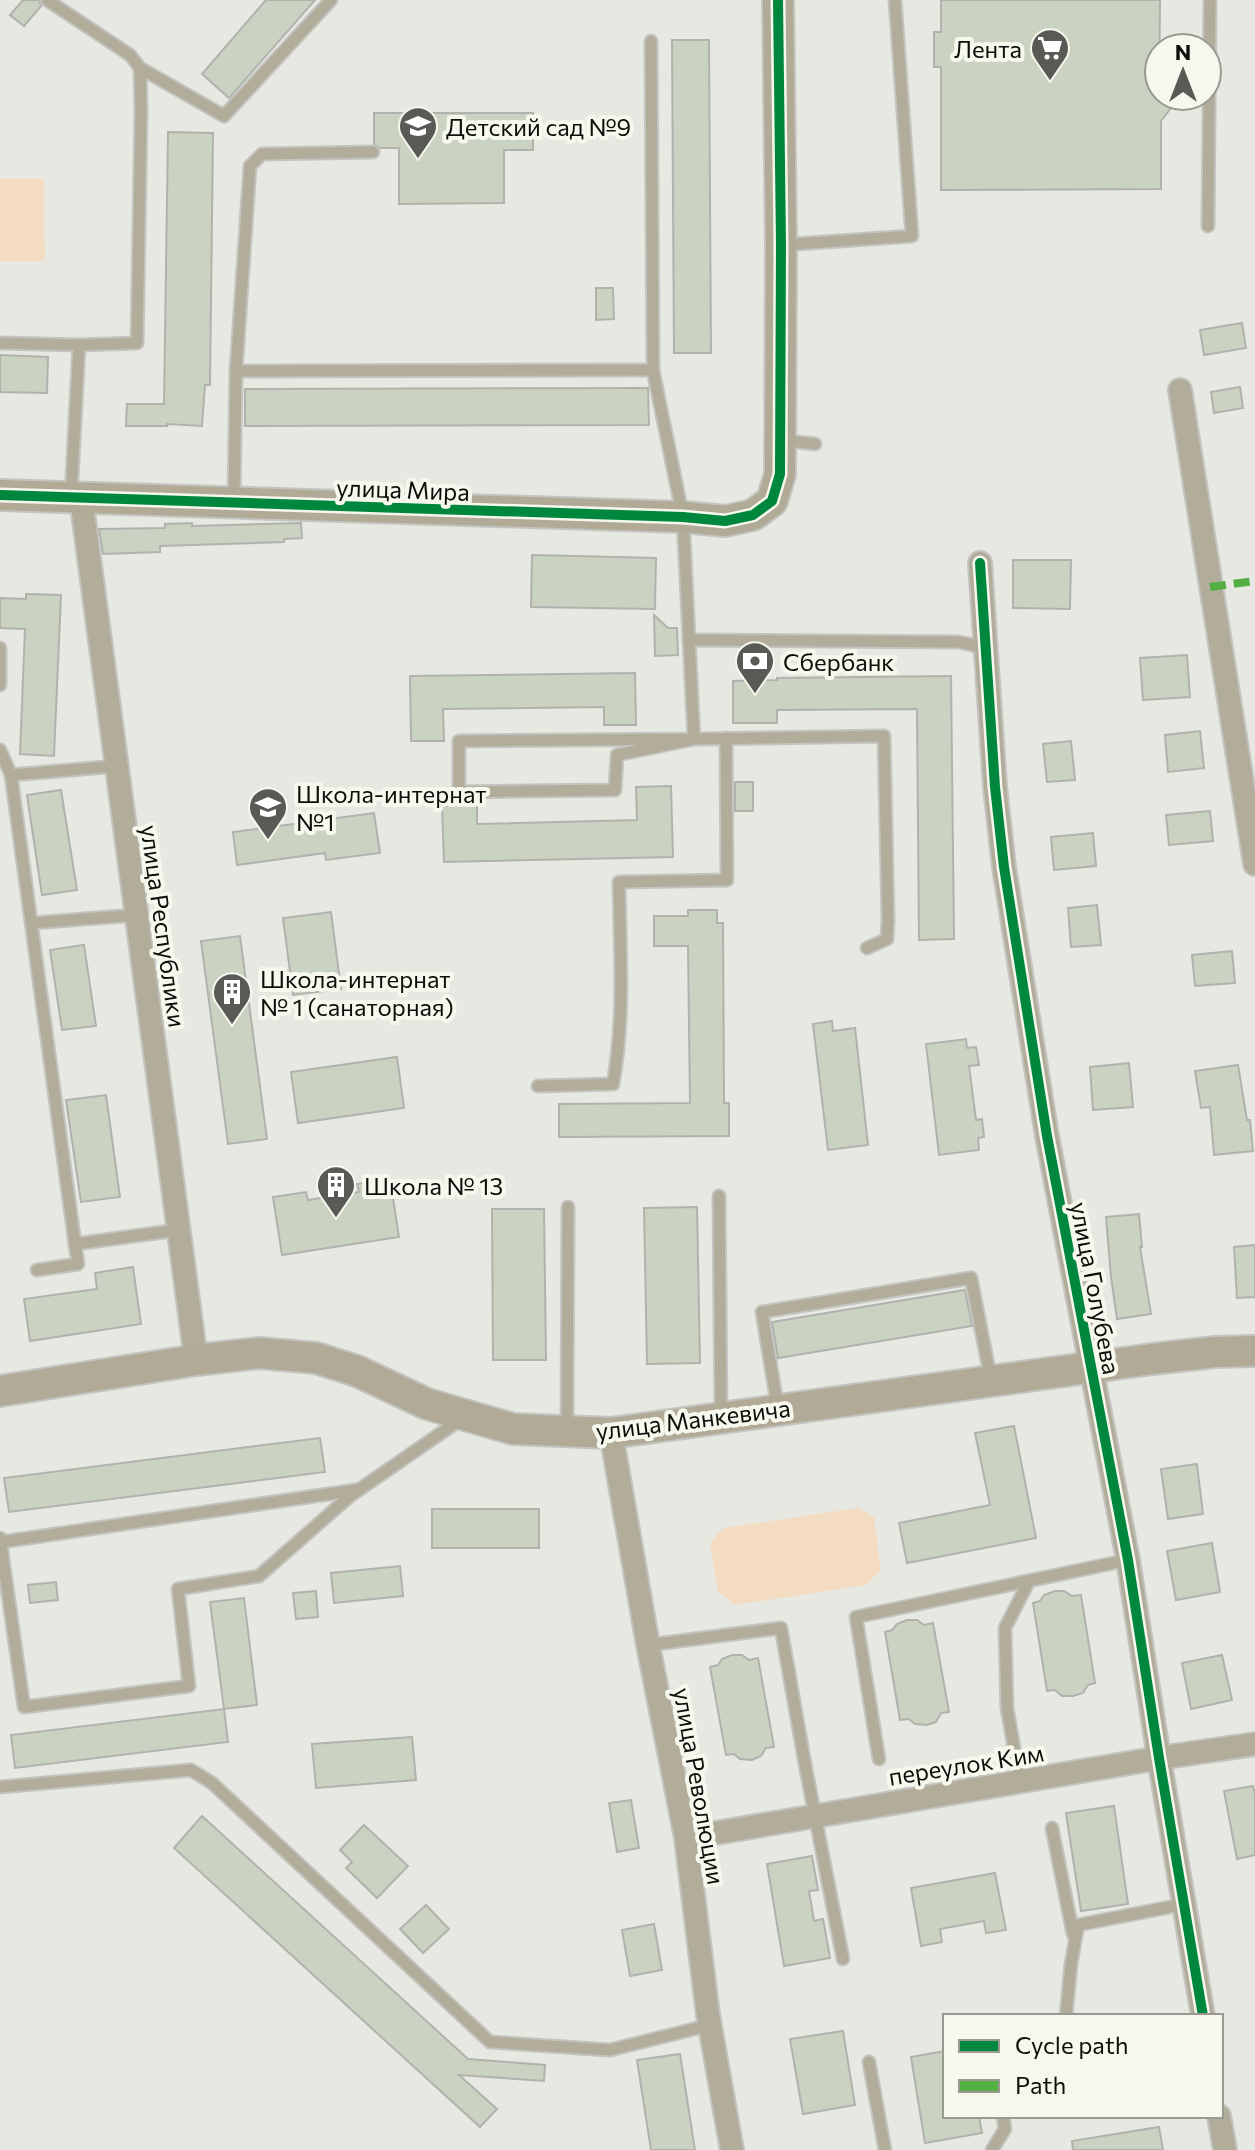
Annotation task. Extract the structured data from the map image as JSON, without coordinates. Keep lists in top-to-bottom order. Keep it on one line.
{"streets":{"street":["улица Мира","улица Республики","улица Голубева","улица Манкевича","переулок Ким","улица Революции"]},"crossings":[["улица Мира","улица Республики"],["улица Республики","улица Манкевича"],["улица Голубева","улица Манкевича"],["улица Голубева","переулок Ким"],["улица Манкевича","улица Революции"],["переулок Ким","улица Революции"]],"places":{"supermarket":["Лента"],"school or university":["Детский сад №9","Школа-интернат №1"],"bank":["Сбербанк"],"building":["Школа-интернат № 1 (санаторная)","Школа № 13"]},"legend":["Cycle path","Path"],"north":"top"}
